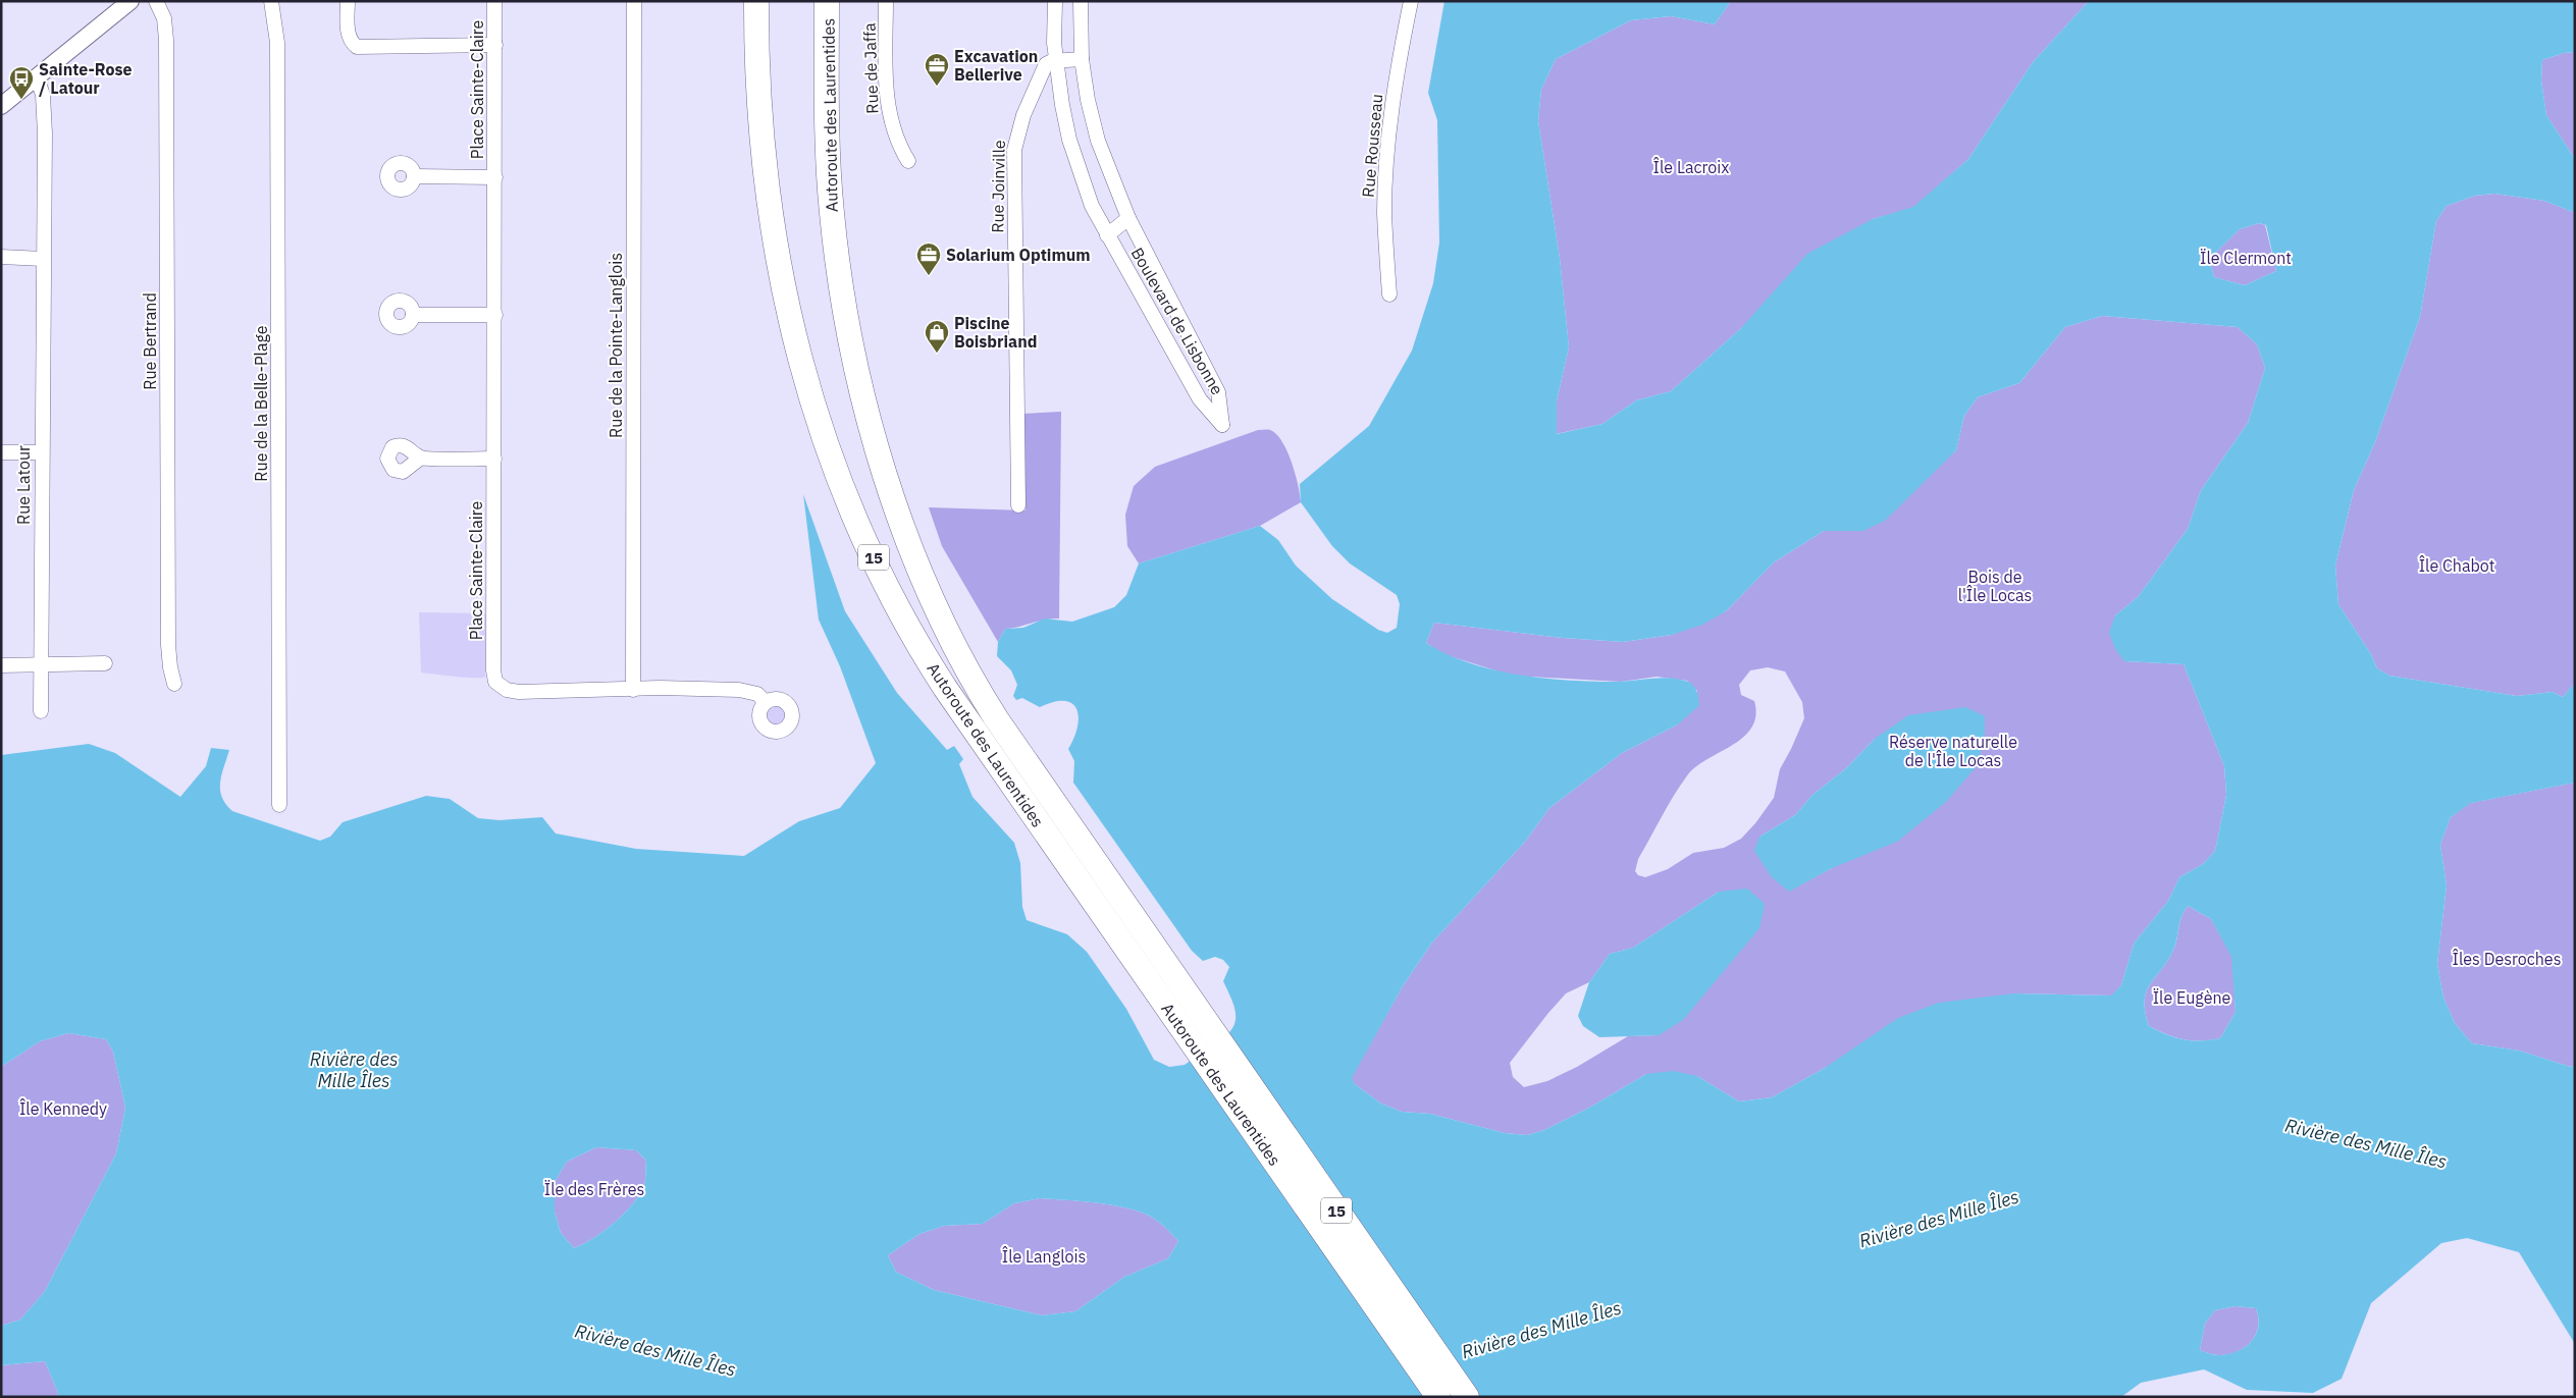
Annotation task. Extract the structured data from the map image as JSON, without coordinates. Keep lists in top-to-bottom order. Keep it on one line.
{"streets":{"highway":["Autoroute des Laurentides","15"],"street":["Rue de Jaffa","Place Sainte-Claire","Rue Rousseau","Rue Joinville","Boulevard de Lisbonne","Rue Bertrand","Rue de la Pointe-Langlois","Rue de la Belle-Plage","Rue Latour"]},"crossings":[["Place Sainte-Claire","Rue de la Pointe-Langlois"],["Rue Joinville","Boulevard de Lisbonne"]],"water":["Rivière des Mille Îles"],"parks":["Île Lacroix","Ïle Clermont","Île Chabot","Bois de l'Île Locas","Réserve naturelle de l'Île Locas","Îles Desroches","Ïle Eugène","Île Kennedy","Ïle des Frères","Île Langlois"],"places":{"office":["Excavation Bellerive","Solarium Optimum"],"bus stop":["Sainte-Rose / Latour"],"shop":["Piscine Boisbriand"]}}
